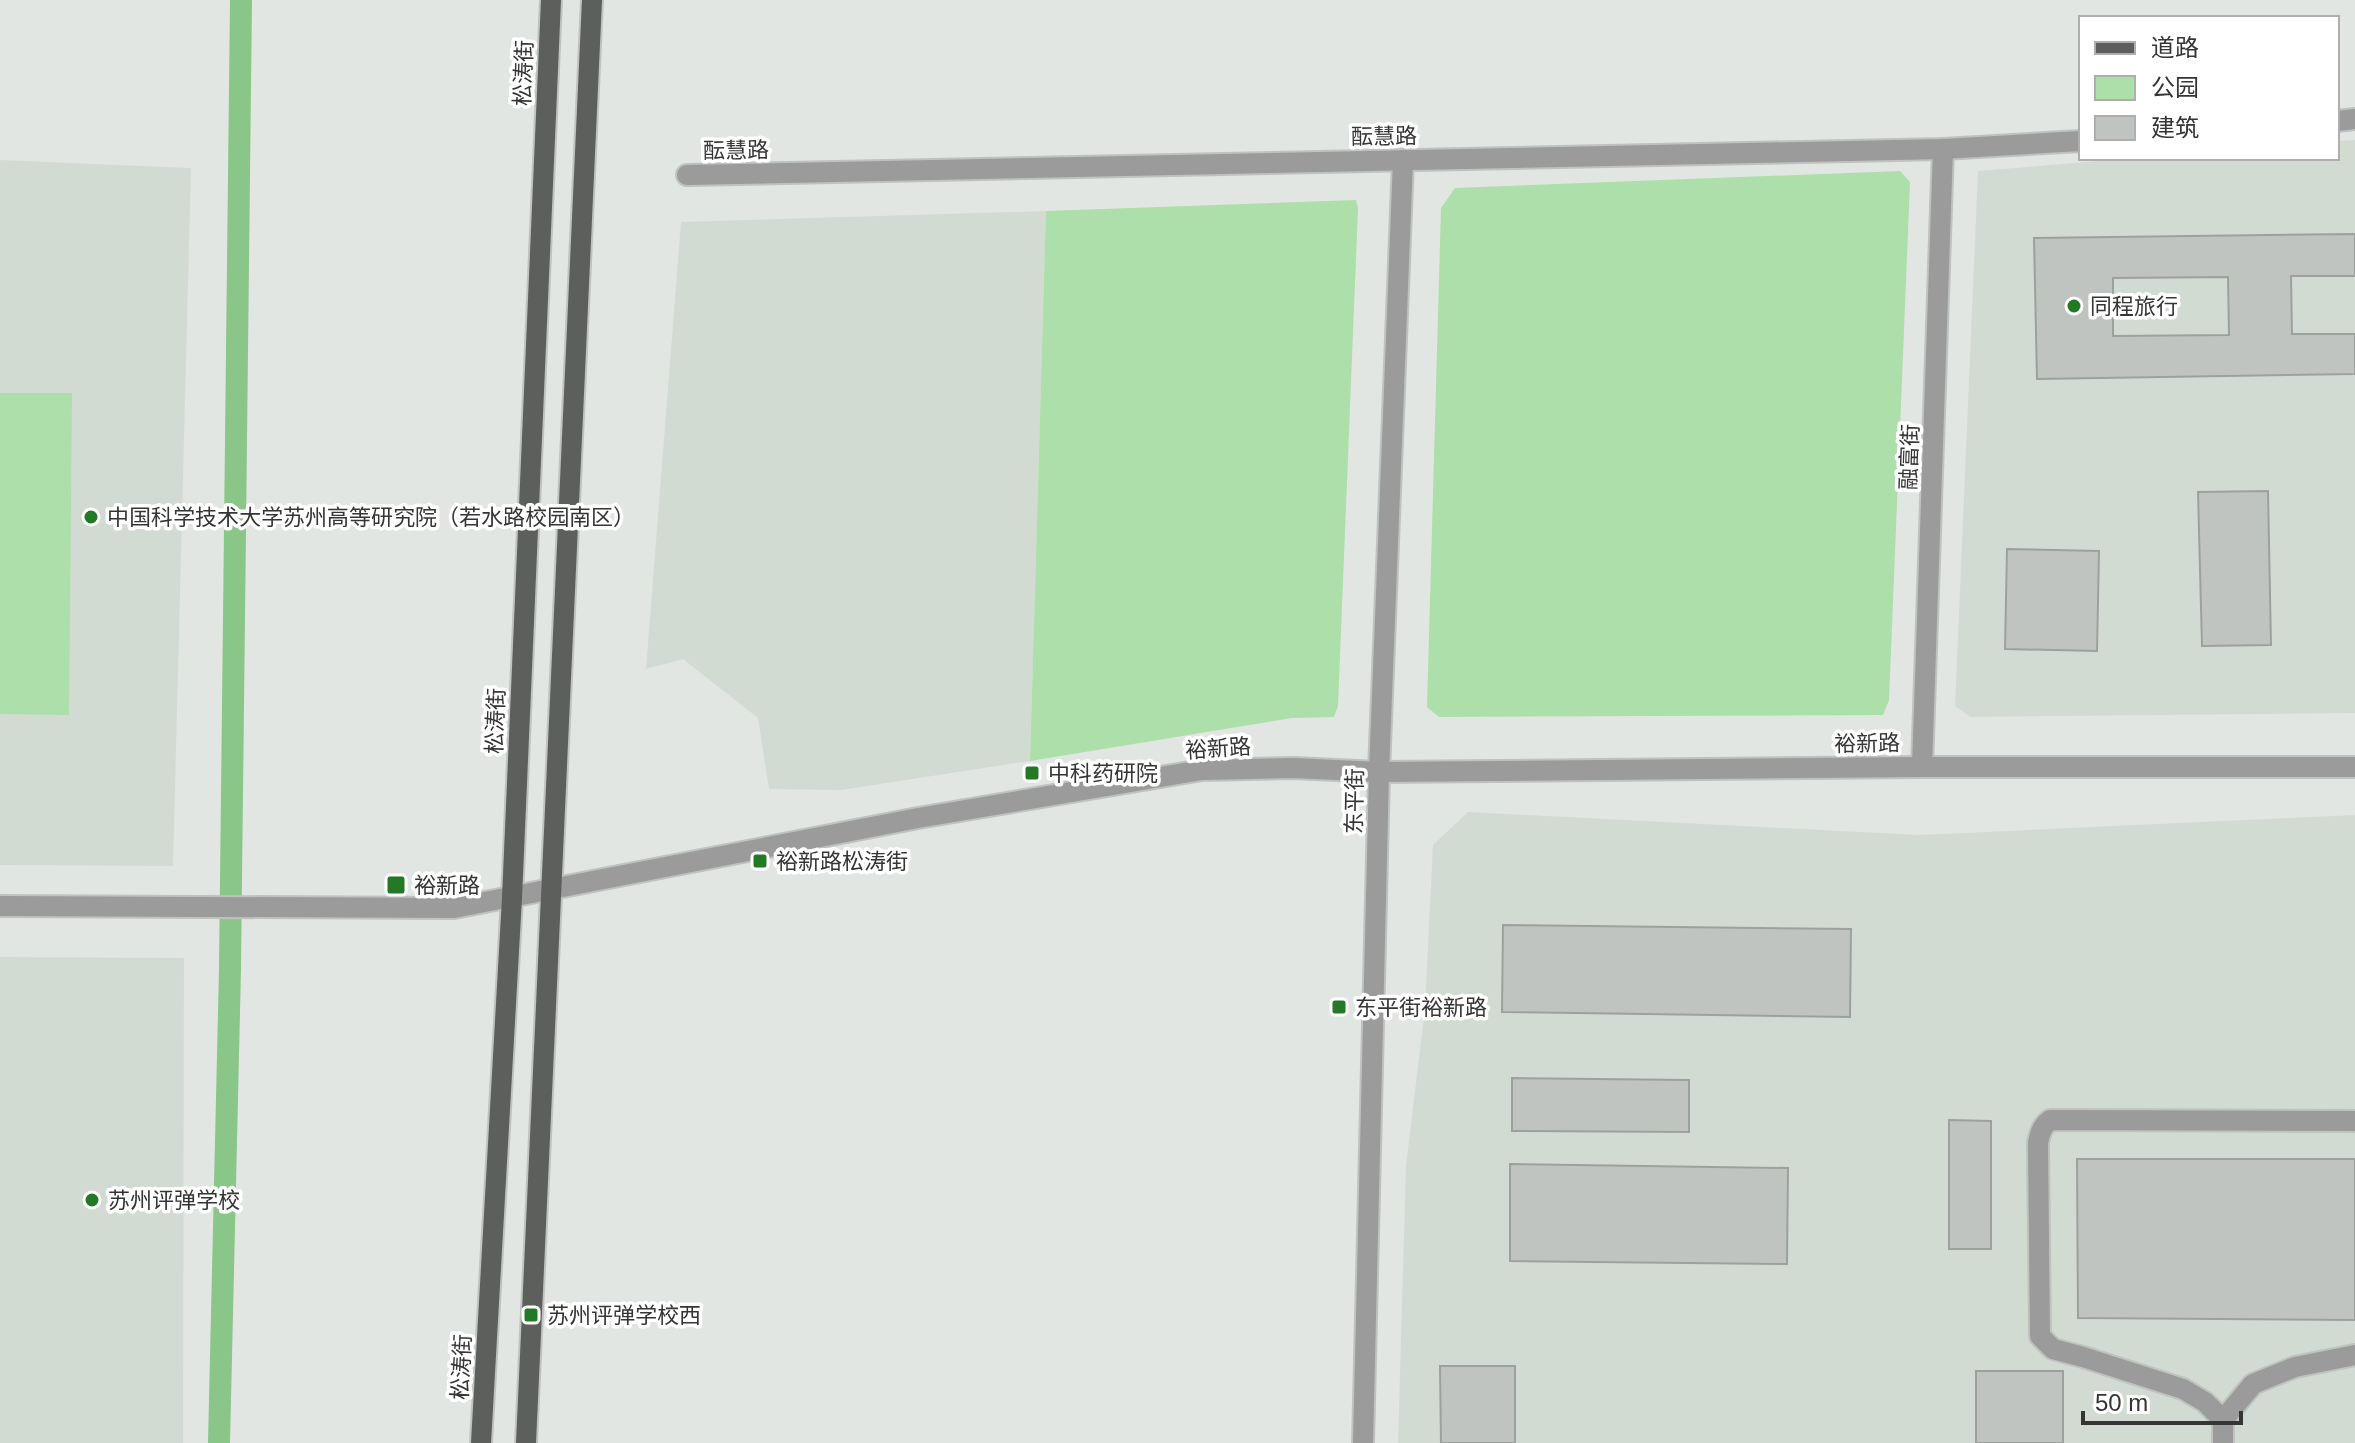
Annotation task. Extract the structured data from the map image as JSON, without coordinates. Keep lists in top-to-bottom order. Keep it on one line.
{"streets":{"main road":["松涛街"],"street":["酝慧路","融富街","裕新路","东平街"]},"crossings":[["松涛街","裕新路"],["酝慧路","融富街"],["酝慧路","东平街"],["融富街","裕新路"],["裕新路","东平街"]],"places":{"other":["同程旅行","中国科学技术大学苏州高等研究院（若水路校园南区）","苏州评弹学校"],"transit":["中科药研院","裕新路松涛街","裕新路","东平街裕新路","苏州评弹学校西"]},"legend":["道路","公园","建筑"],"scale_bar":"50 m"}
